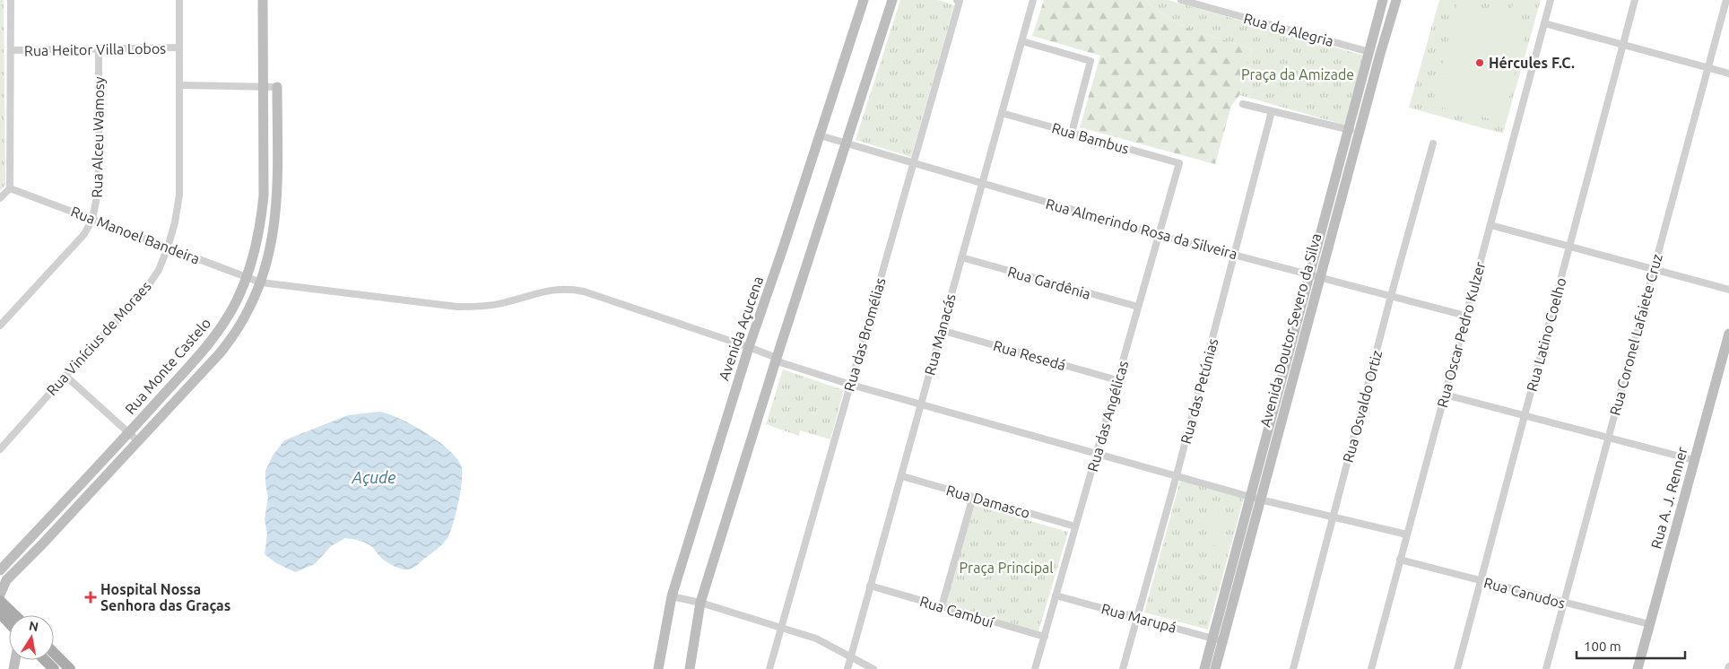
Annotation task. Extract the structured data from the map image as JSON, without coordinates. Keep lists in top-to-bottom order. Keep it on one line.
{"streets":{"main road":["Avenida Açucena","Avenida Doutor Severo da Silva","Rua Monte Castelo","Rua A. J. Renner"],"street":["Rua da Alegria","Rua Heitor Villa Lobos","Rua Alceu Wamosy","Rua Bambus","Rua Almerindo Rosa da Silveira","Rua Manoel Bandeira","Rua Gardênia","Rua das Bromélias","Rua Manacás","Rua Oscar Pedro Kulzer","Rua Latino Coelho","Rua Coronel Lafaiete Cruz","Rua Vinícius de Moraes","Rua Resedá","Rua das Petúnias","Rua Osvaldo Ortiz","Rua das Angélicas","Rua Damasco","Rua Canudos","Rua Cambuí","Rua Marupá"]},"crossings":[["Rua da Alegria","Avenida Doutor Severo da Silva"],["Rua Heitor Villa Lobos","Rua Alceu Wamosy"],["Rua Heitor Villa Lobos","Rua Vinícius de Moraes"],["Rua Alceu Wamosy","Rua Manoel Bandeira"],["Rua Bambus","Rua Manacás"],["Rua Bambus","Rua das Angélicas"],["Rua Almerindo Rosa da Silveira","Avenida Açucena"],["Rua Almerindo Rosa da Silveira","Avenida Doutor Severo da Silva"],["Rua Almerindo Rosa da Silveira","Rua das Bromélias"],["Rua Almerindo Rosa da Silveira","Rua Manacás"],["Rua Almerindo Rosa da Silveira","Rua Oscar Pedro Kulzer"],["Rua Almerindo Rosa da Silveira","Rua das Petúnias"],["Rua Almerindo Rosa da Silveira","Rua Osvaldo Ortiz"],["Rua Almerindo Rosa da Silveira","Rua das Angélicas"],["Rua Manoel Bandeira","Avenida Açucena"],["Rua Manoel Bandeira","Avenida Doutor Severo da Silva"],["Rua Manoel Bandeira","Rua das Bromélias"],["Rua Manoel Bandeira","Rua Manacás"],["Rua Manoel Bandeira","Rua Oscar Pedro Kulzer"],["Rua Manoel Bandeira","Rua Vinícius de Moraes"],["Rua Manoel Bandeira","Rua Monte Castelo"],["Rua Manoel Bandeira","Rua das Petúnias"],["Rua Manoel Bandeira","Rua Osvaldo Ortiz"],["Rua Manoel Bandeira","Rua das Angélicas"],["Rua Gardênia","Rua Manacás"],["Rua Gardênia","Rua das Angélicas"],["Avenida Doutor Severo da Silva","Rua Marupá"],["Rua Manacás","Rua Resedá"],["Rua Manacás","Rua Damasco"],["Rua Manacás","Rua Cambuí"],["Rua Oscar Pedro Kulzer","Rua Canudos"],["Rua Latino Coelho","Rua Canudos"],["Rua Coronel Lafaiete Cruz","Rua Canudos"],["Rua Resedá","Rua das Angélicas"],["Rua das Petúnias","Rua Marupá"],["Rua das Angélicas","Rua Damasco"],["Rua das Angélicas","Rua Cambuí"],["Rua das Angélicas","Rua Marupá"],["Rua A. J. Renner","Rua Canudos"]],"water":["Açude"],"parks":["Praça da Amizade","Praça Principal"],"places":{"other":["Hércules F.C."],"health":["Hospital Nossa Senhora das Graças"]},"scale_bar":"100 m","north":"top"}
